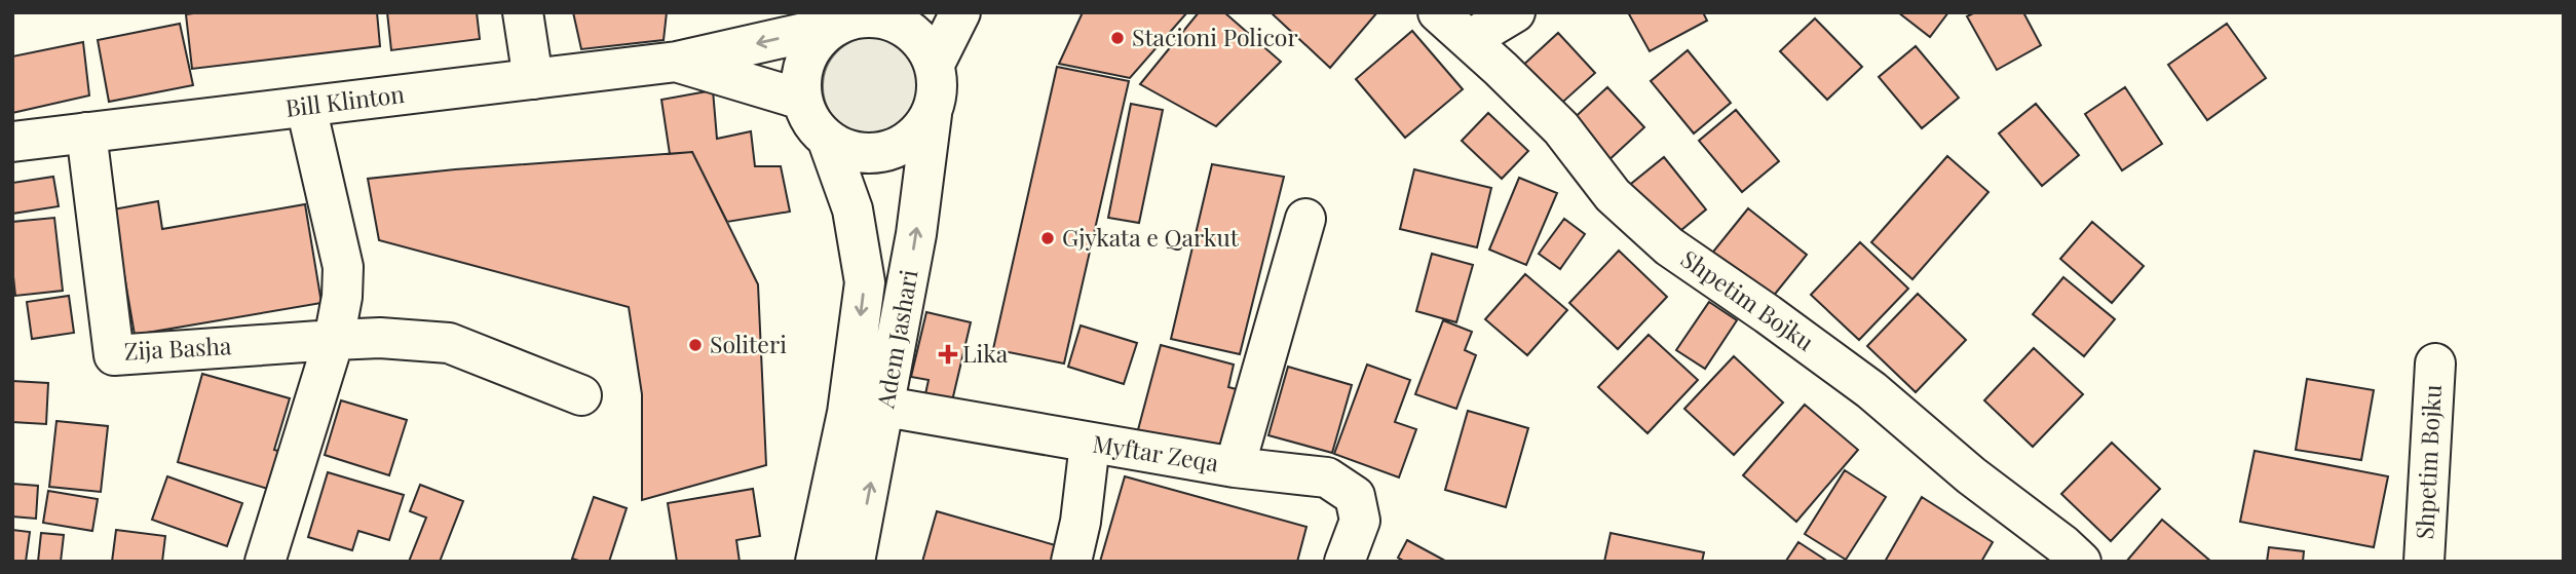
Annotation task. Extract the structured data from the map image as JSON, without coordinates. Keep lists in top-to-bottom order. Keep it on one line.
{"streets":{"street":["Bill Klinton","Shpetim Bojku","Adem Jashari","Zija Basha","Myftar Zeqa"]},"crossings":[["Bill Klinton","Adem Jashari"],["Bill Klinton","Zija Basha"],["Adem Jashari","Myftar Zeqa"]],"places":{"other":["Stacioni Policor","Gjykata e Qarkut","Soliteri"],"health":["Lika"]}}
